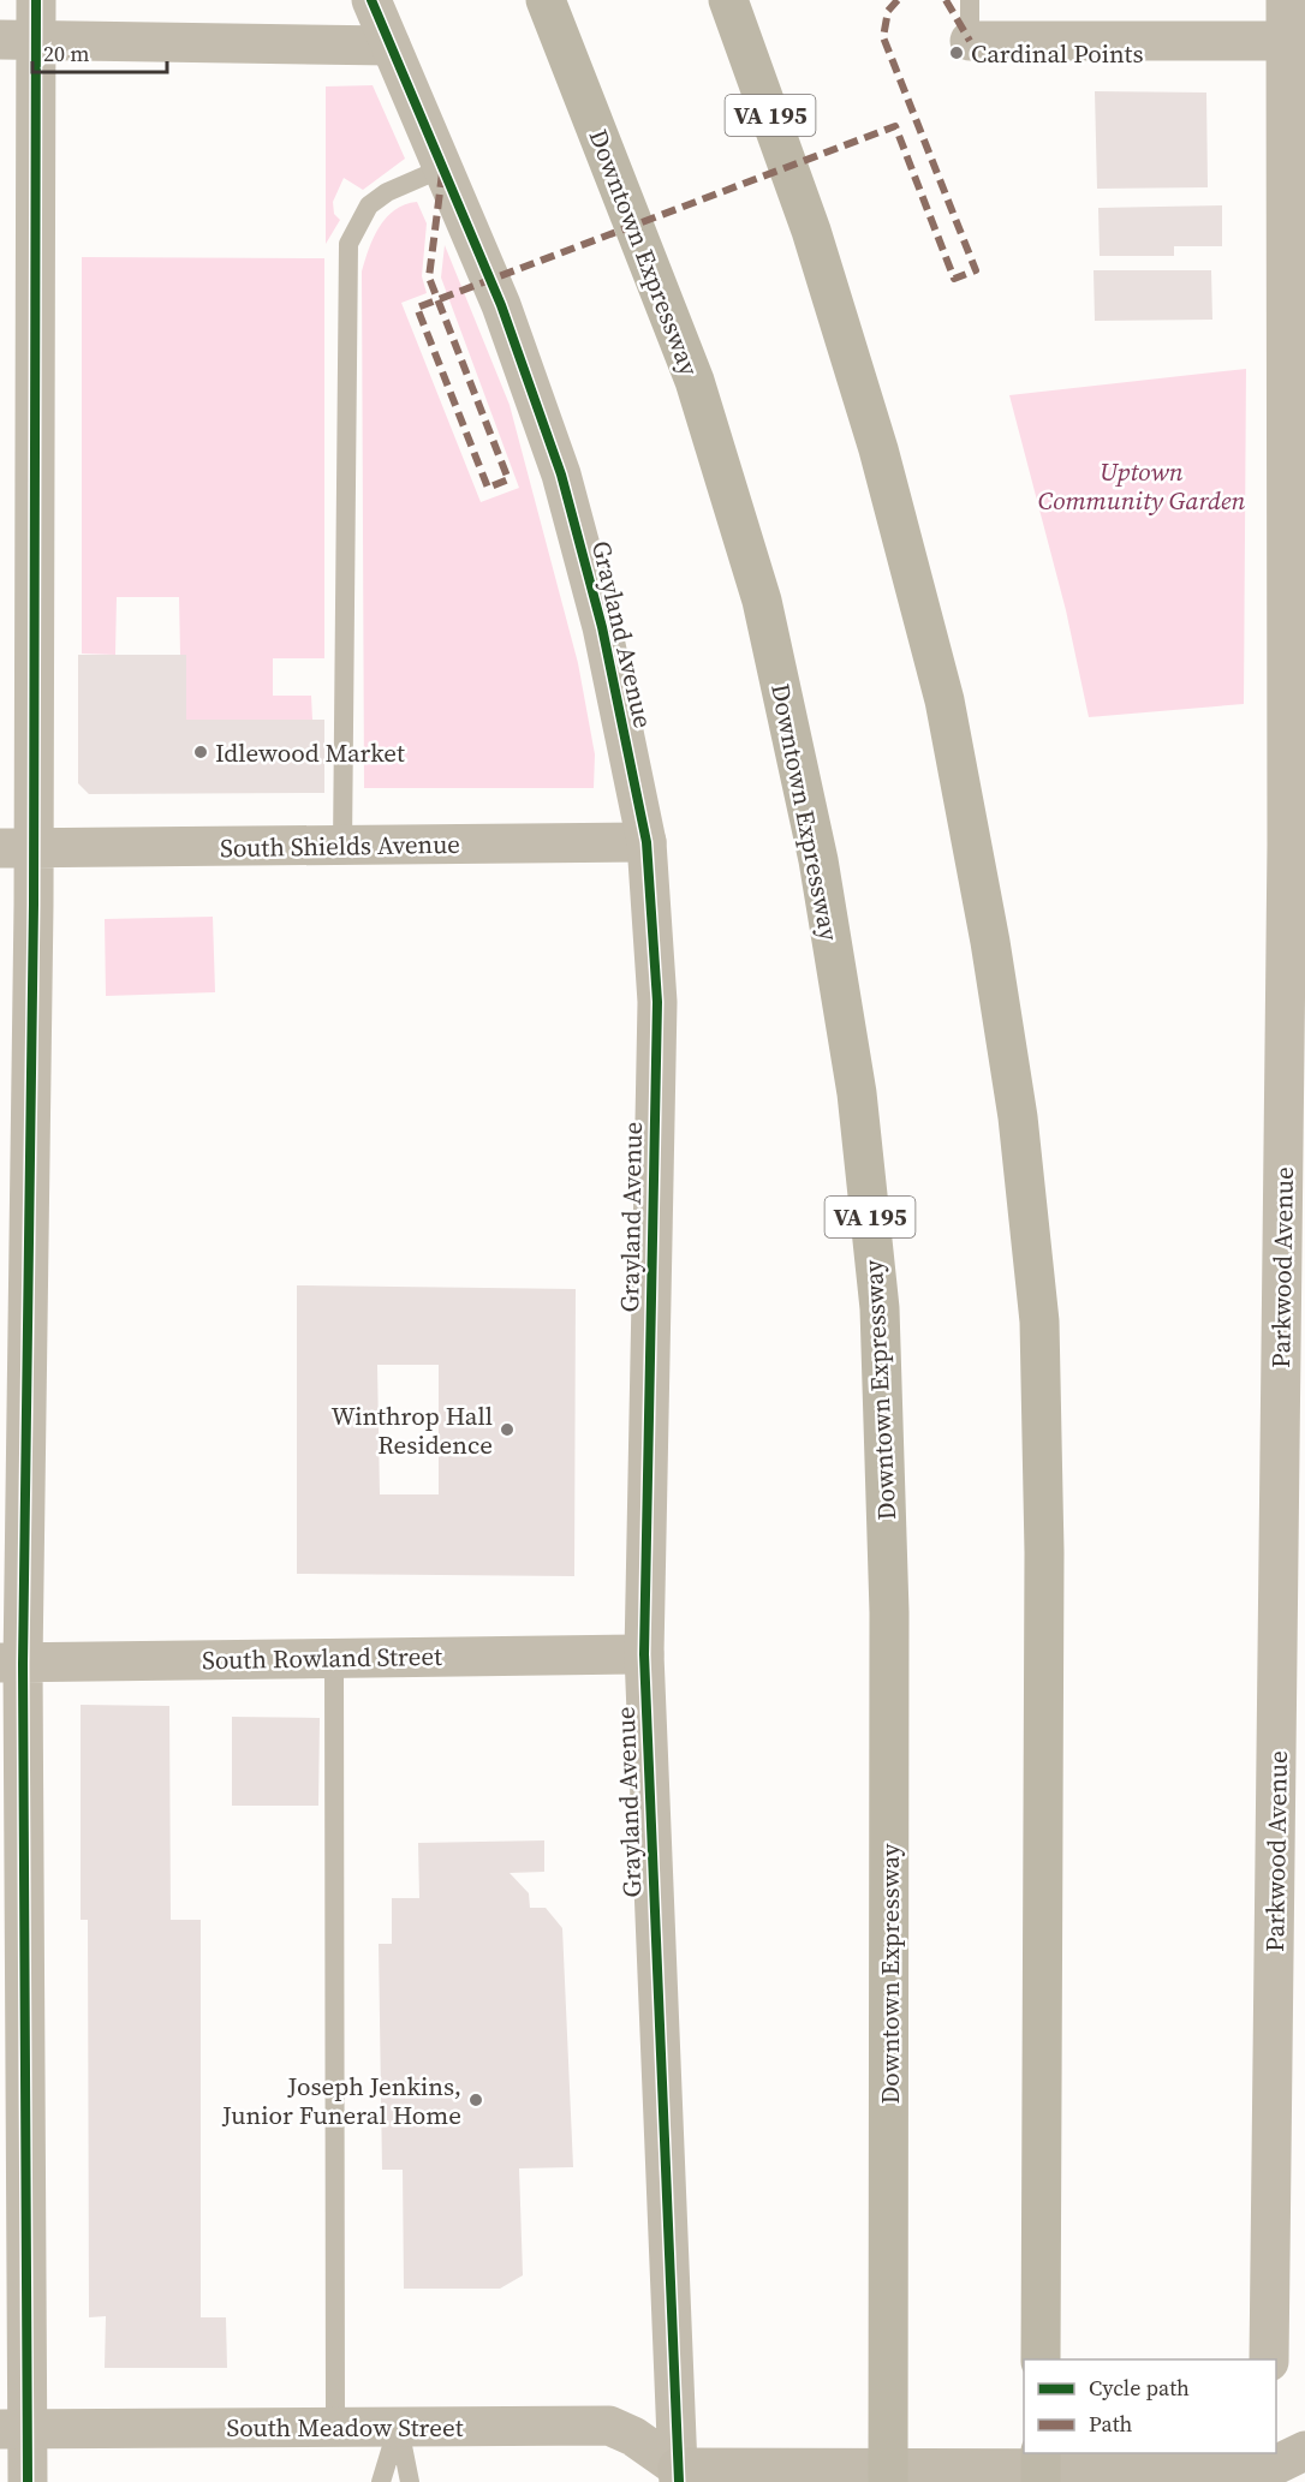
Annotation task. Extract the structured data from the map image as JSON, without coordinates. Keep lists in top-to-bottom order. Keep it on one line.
{"streets":{"highway":["VA 195","Downtown Expressway"],"street":["Grayland Avenue","South Shields Avenue","Parkwood Avenue","South Rowland Street","South Meadow Street"]},"crossings":[["Grayland Avenue","South Shields Avenue"],["Grayland Avenue","South Rowland Street"],["Grayland Avenue","South Meadow Street"]],"parks":["Uptown Community Garden"],"places":["Cardinal Points","Idlewood Market","Winthrop Hall Residence","Joseph Jenkins, Junior Funeral Home"],"legend":["Cycle path","Path"],"scale_bar":"20 m"}
